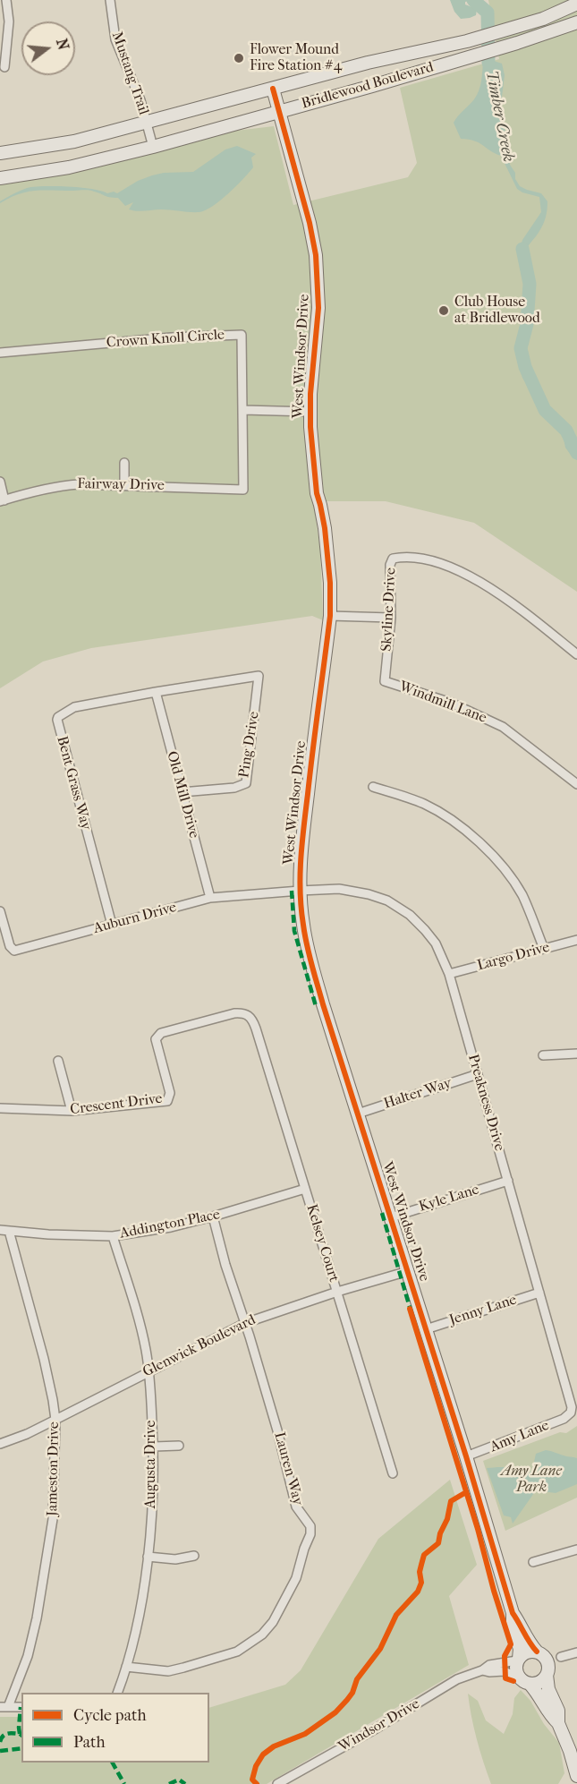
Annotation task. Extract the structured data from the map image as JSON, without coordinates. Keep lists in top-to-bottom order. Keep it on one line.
{"streets":{"street":["Mustang Trail","Bridlewood Boulevard","Crown Knoll Circle","West Windsor Drive","Fairway Drive","Skyline Drive","Windmill Lane","Ping Drive","Bent Grass Way","Old Mill Drive","Auburn Drive","Largo Drive","Halter Way","Preakness Drive","Crescent Drive","Kyle Lane","Addington Place","Kelsey Court","Jenny Lane","Glenwick Boulevard","Amy Lane","Augusta Drive","Jameston Drive","Lauren Way","Windsor Drive"]},"crossings":[["Mustang Trail","Bridlewood Boulevard"],["Bridlewood Boulevard","West Windsor Drive"],["Crown Knoll Circle","Fairway Drive"],["West Windsor Drive","Auburn Drive"],["West Windsor Drive","Halter Way"],["West Windsor Drive","Preakness Drive"],["West Windsor Drive","Kyle Lane"],["West Windsor Drive","Jenny Lane"],["West Windsor Drive","Glenwick Boulevard"],["West Windsor Drive","Amy Lane"],["West Windsor Drive","Windsor Drive"],["Skyline Drive","Windmill Lane"],["Ping Drive","Bent Grass Way"],["Ping Drive","Old Mill Drive"],["Bent Grass Way","Old Mill Drive"],["Bent Grass Way","Auburn Drive"],["Old Mill Drive","Auburn Drive"],["Auburn Drive","Preakness Drive"],["Largo Drive","Preakness Drive"],["Halter Way","Preakness Drive"],["Preakness Drive","Kyle Lane"],["Preakness Drive","Jenny Lane"],["Preakness Drive","Amy Lane"],["Crescent Drive","Kelsey Court"],["Addington Place","Kelsey Court"],["Addington Place","Augusta Drive"],["Addington Place","Jameston Drive"],["Addington Place","Lauren Way"],["Kelsey Court","Glenwick Boulevard"],["Glenwick Boulevard","Augusta Drive"],["Glenwick Boulevard","Jameston Drive"],["Glenwick Boulevard","Lauren Way"],["Augusta Drive","Lauren Way"]],"water":["Timber Creek"],"parks":["Amy Lane Park"],"places":["Flower Mound Fire Station #4","Club House at Bridlewood"],"legend":["Cycle path","Path"],"north":"right"}
